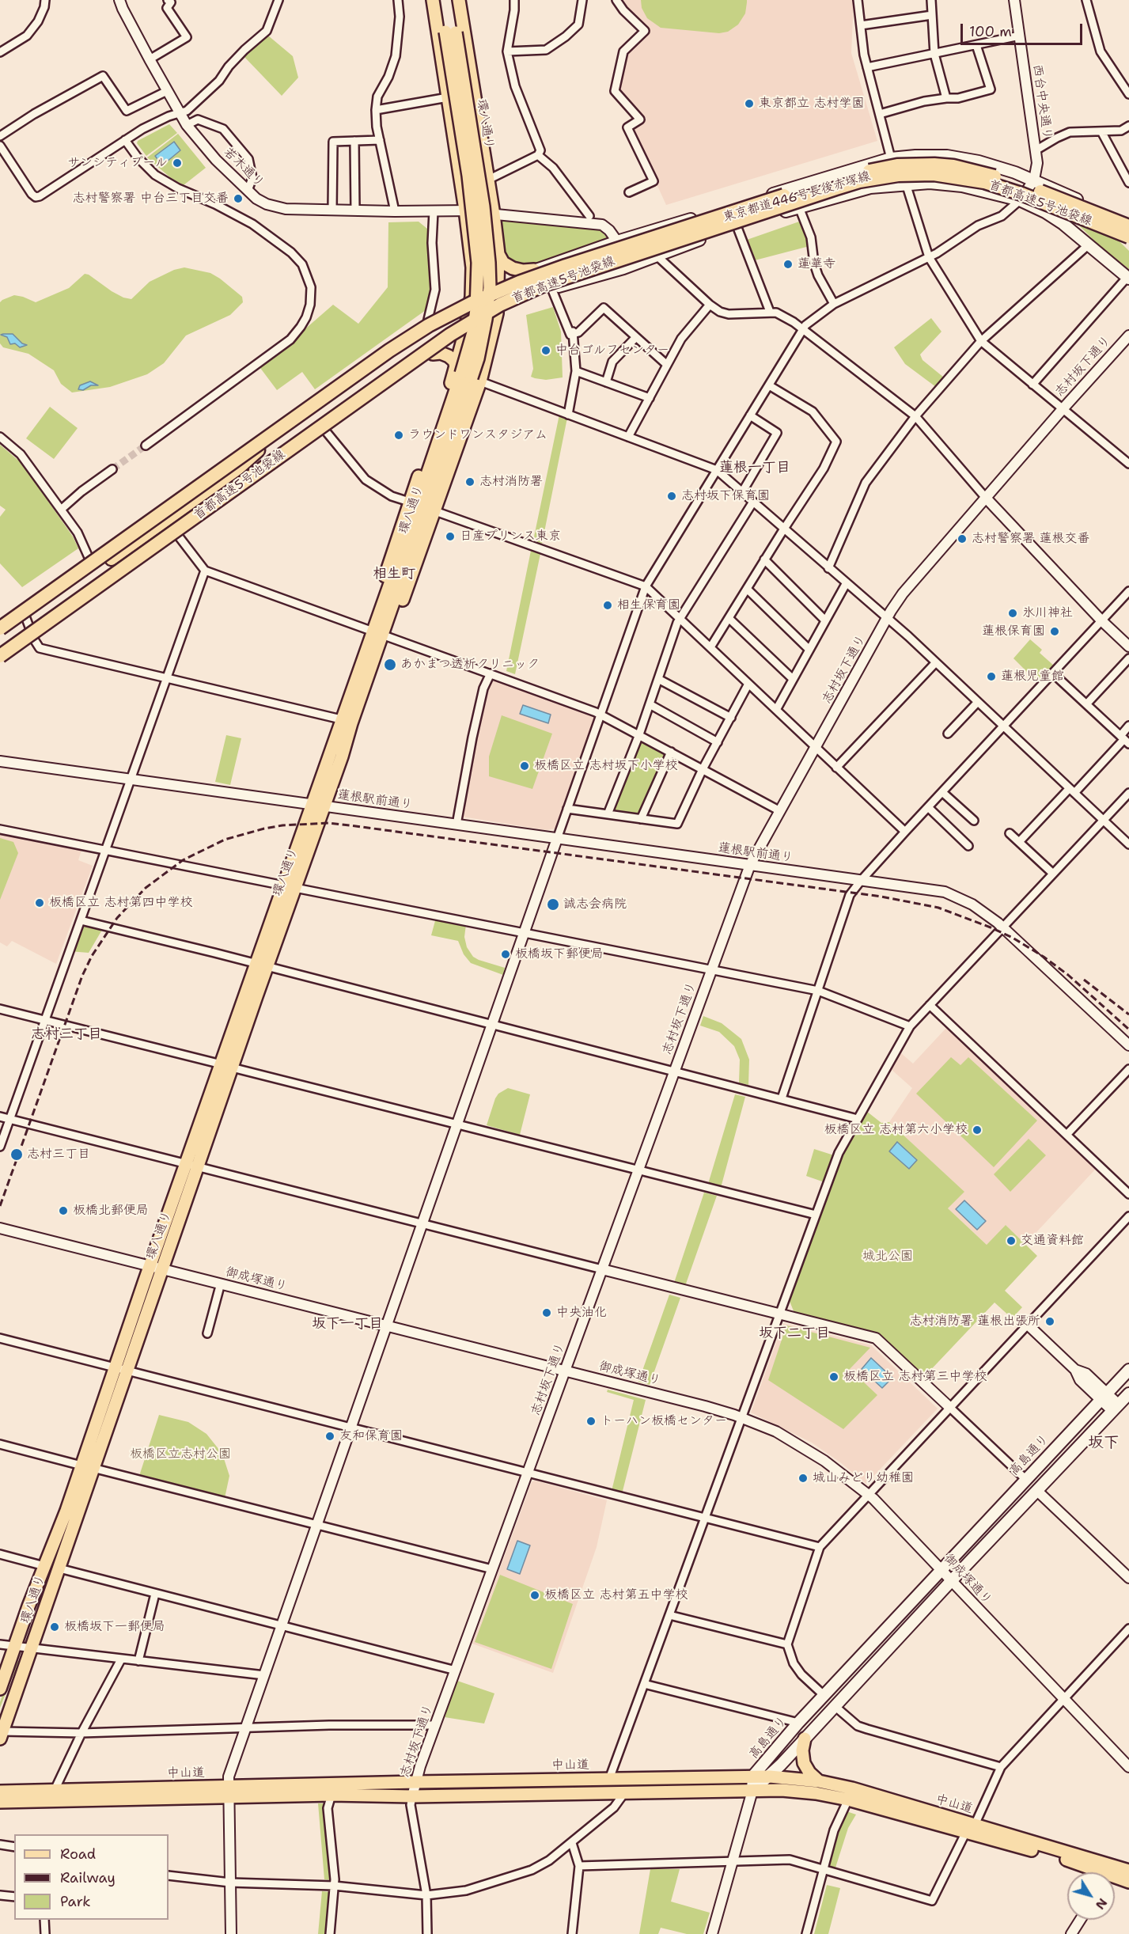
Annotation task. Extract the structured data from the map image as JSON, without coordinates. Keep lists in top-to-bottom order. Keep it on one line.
{"streets":{"highway":["首都高速5号池袋線"],"main road":["環八通り","東京都道446号長後赤塚線","高島通り","中山道"],"street":["西台中央通り","若木通り","志村坂下通り","蓮根駅前通り","御成塚通り"]},"crossings":[["西台中央通り","東京都道446号長後赤塚線"],["環八通り","蓮根駅前通り"],["環八通り","御成塚通り"],["若木通り","東京都道446号長後赤塚線"],["東京都道446号長後赤塚線","首都高速5号池袋線"],["志村坂下通り","蓮根駅前通り"],["志村坂下通り","御成塚通り"],["志村坂下通り","中山道"],["御成塚通り","高島通り"],["高島通り","中山道"]],"districts":["蓮根一丁目","相生町","志村三丁目","坂下一丁目","坂下二丁目","坂下"],"parks":["城北公園","板橋区立志村公園"],"places":["東京都立 志村学園","サンシティプール","志村警察署 中台三丁目交番","蓮華寺","中台ゴルフセンター","ラウンドワンスタジアム","志村消防署","志村坂下保育園","日産プリンス東京","志村警察署 蓮根交番","相生保育園","氷川神社","蓮根保育園","あかまつ透析クリニック","蓮根児童館","板橋区立 志村坂下小学校","板橋区立 志村第四中学校","誠志会病院","板橋坂下郵便局","板橋区立 志村第六小学校","志村三丁目","板橋北郵便局","交通資料館","中央油化","志村消防署 蓮根出張所","板橋区立 志村第三中学校","トーハン板橋センター","友和保育園","城山みどり幼稚園","板橋区立 志村第五中学校","板橋坂下一郵便局"],"legend":["Road","Railway","Park"],"scale_bar":"100 m","north":"bottom right"}
